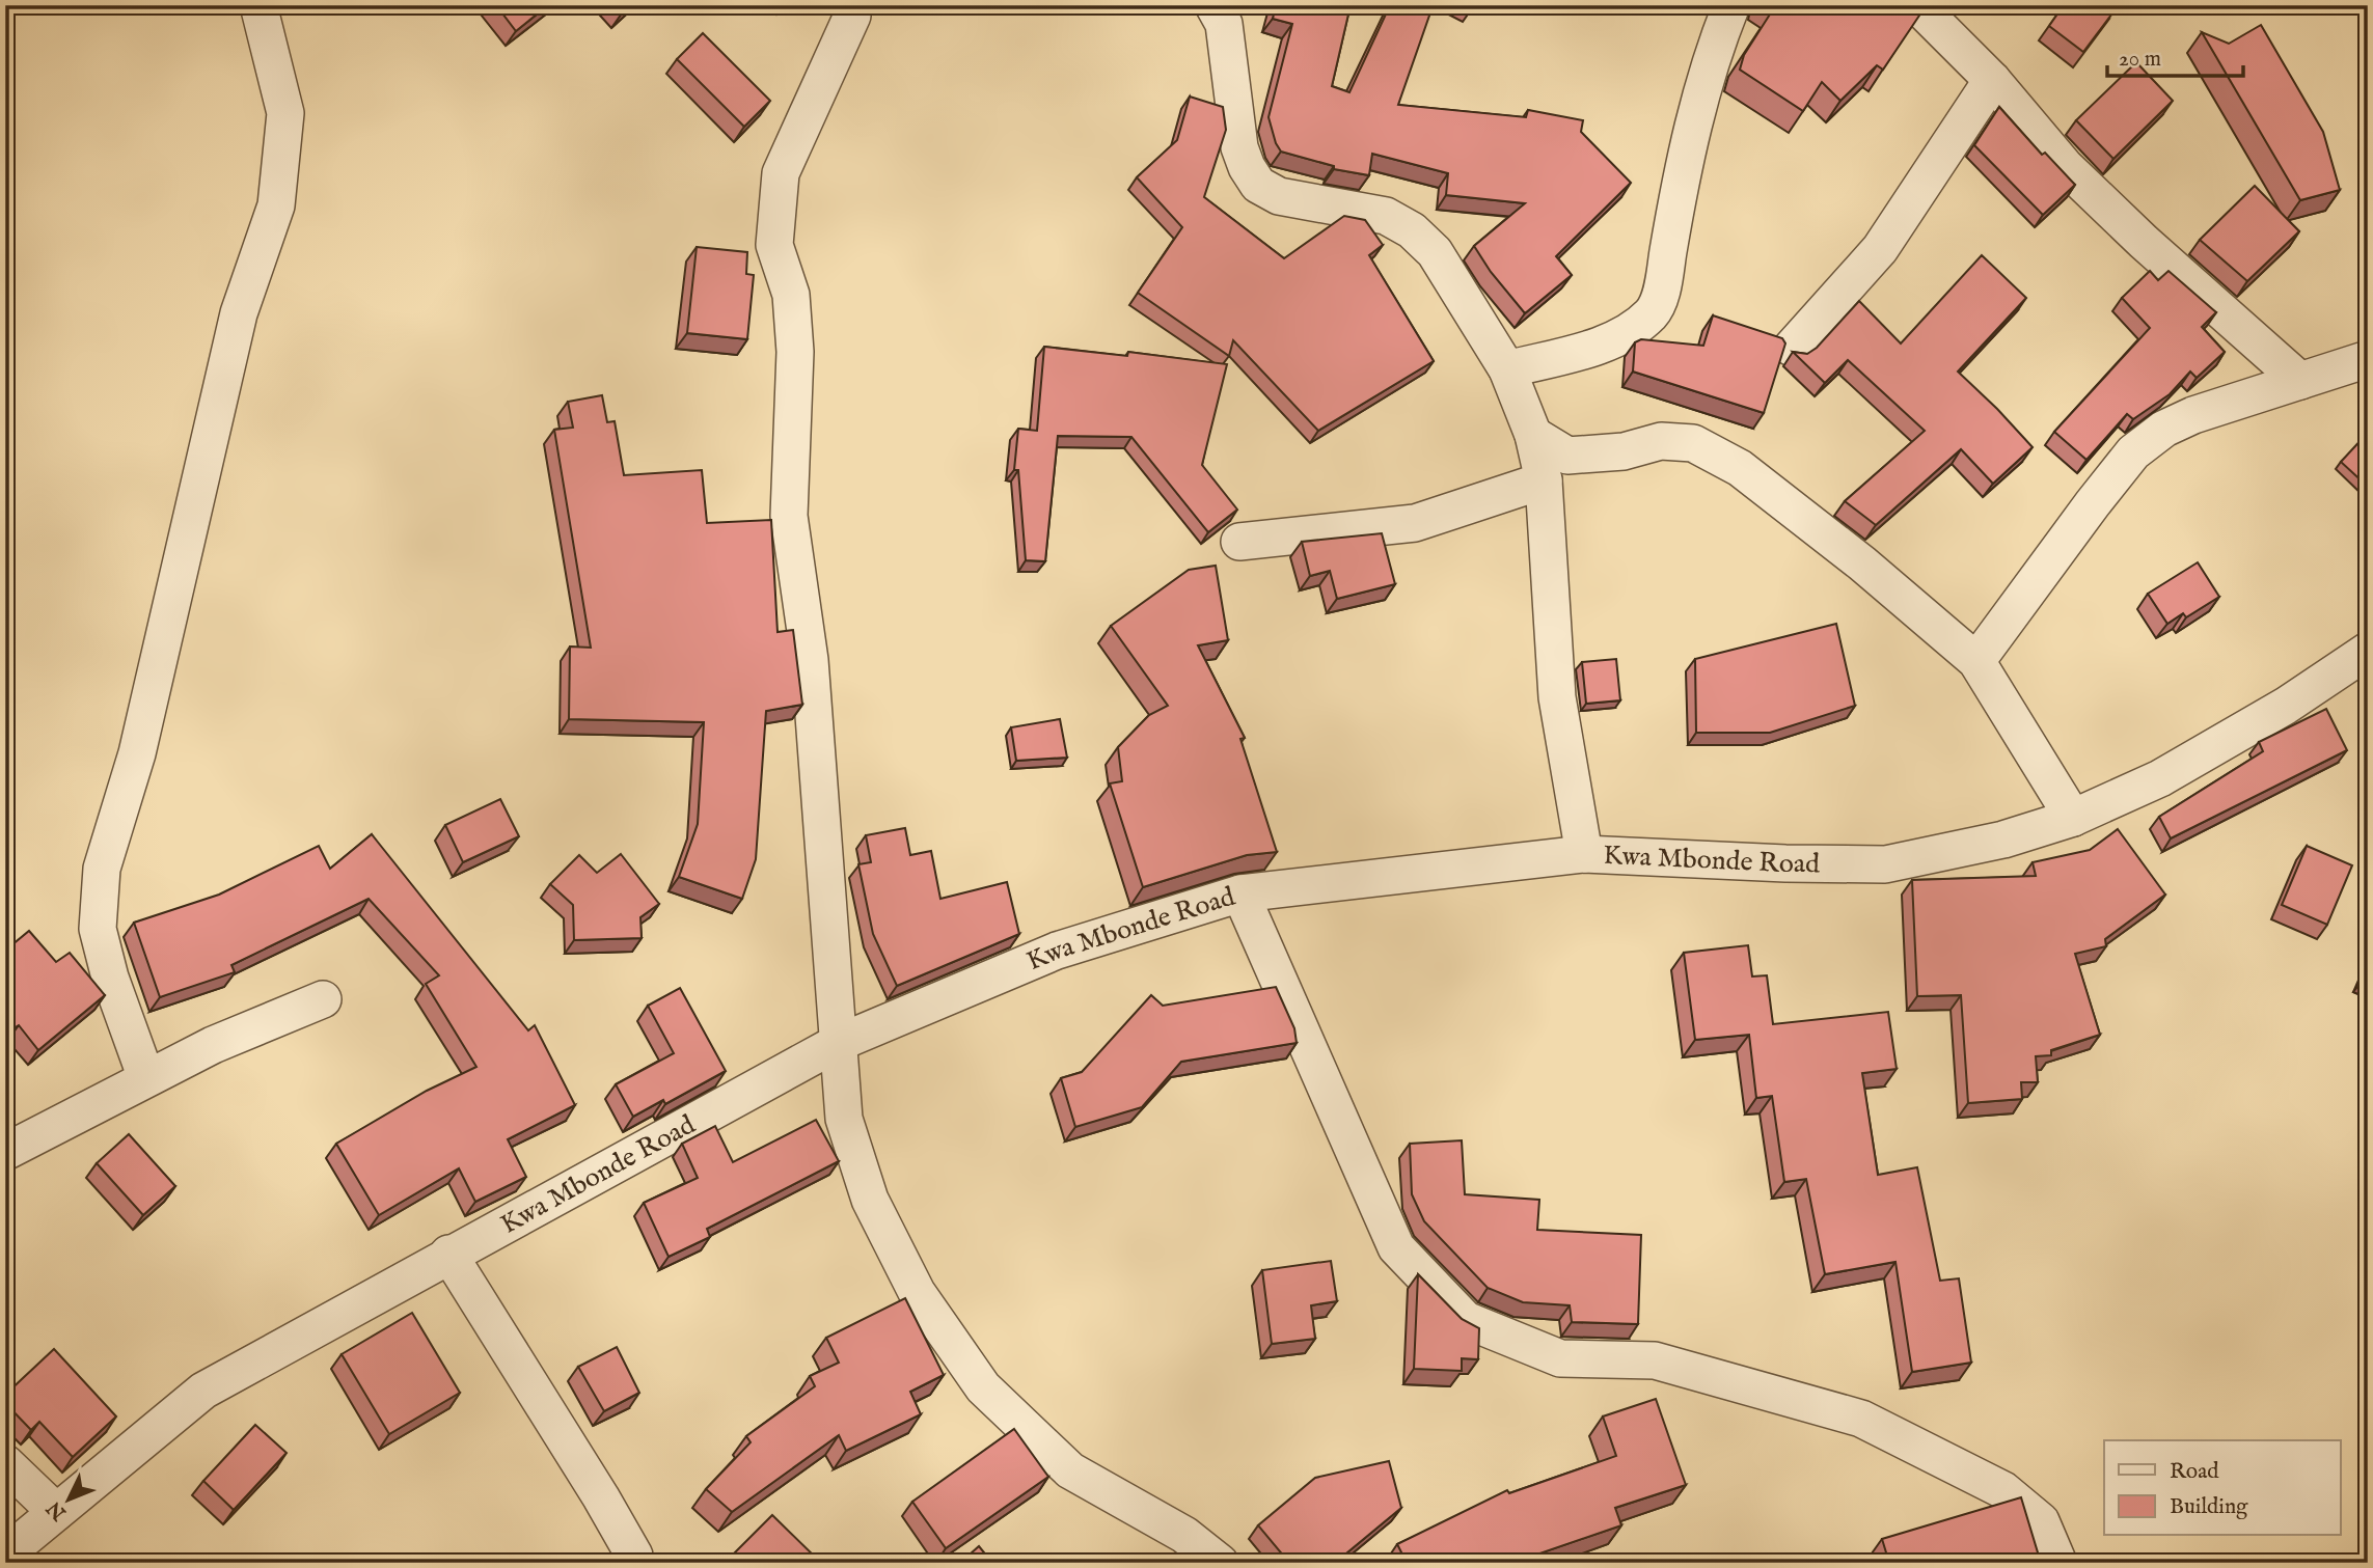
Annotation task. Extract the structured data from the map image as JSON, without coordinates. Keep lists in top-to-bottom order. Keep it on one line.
{"streets":{"street":["Kwa Mbonde Road"]},"legend":["Road","Building"],"scale_bar":"20 m","north":"bottom left"}
